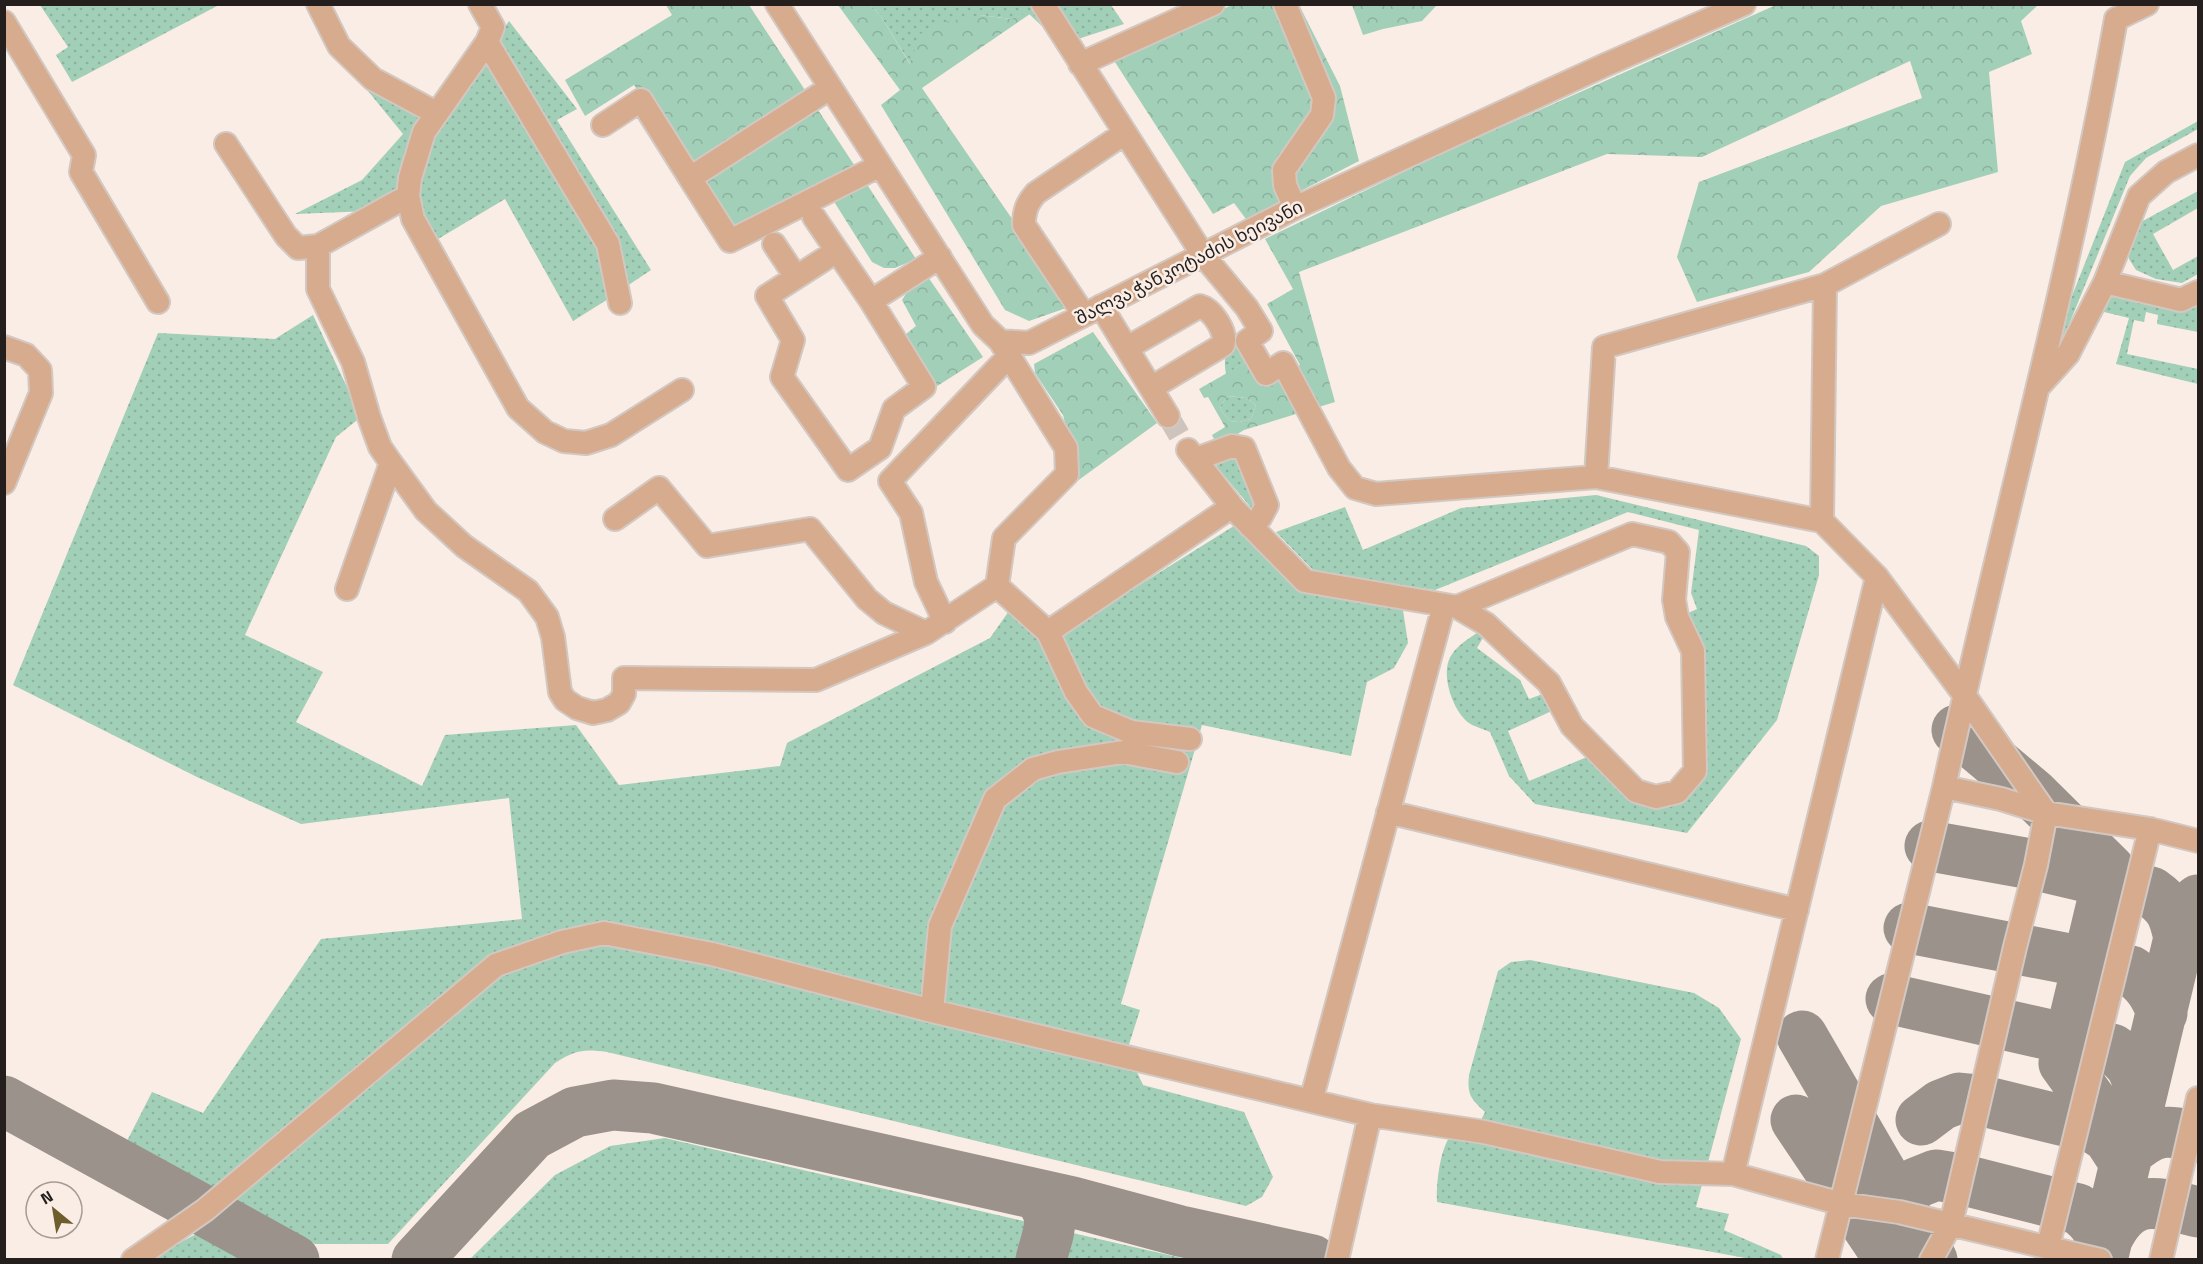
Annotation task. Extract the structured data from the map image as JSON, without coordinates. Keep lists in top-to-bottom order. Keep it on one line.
{"streets":{"street":["შალვა ჭანკოტაძის ხეივანი"]},"north":"top left"}
